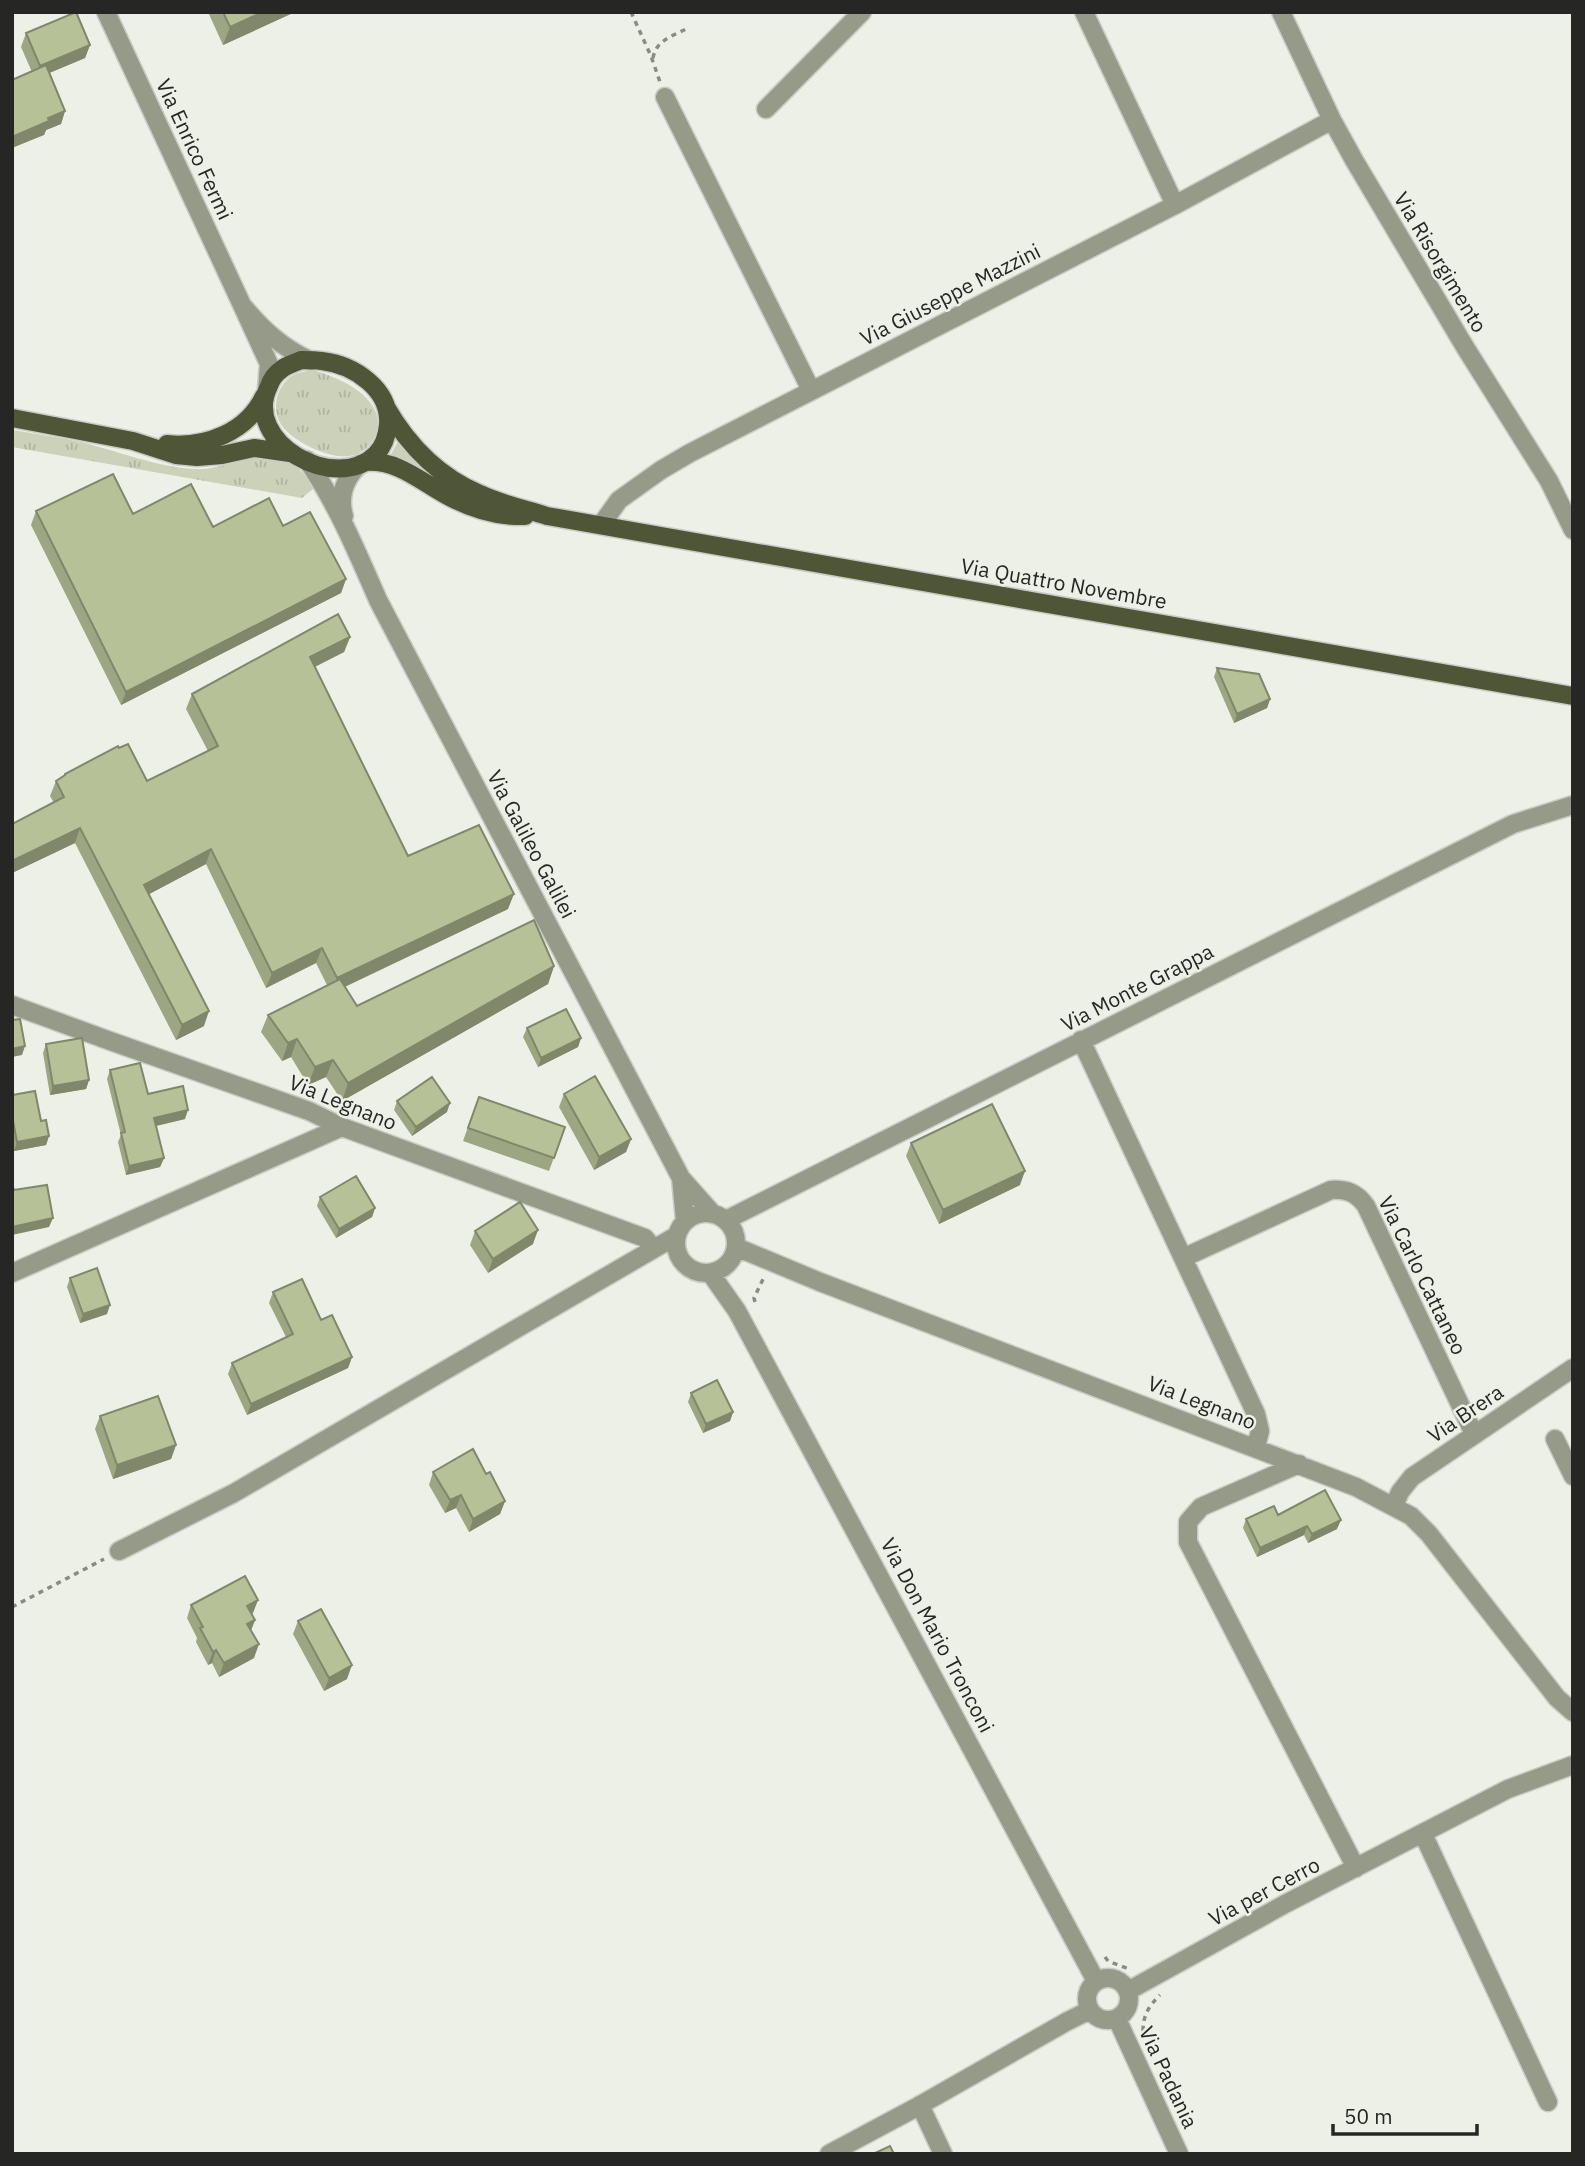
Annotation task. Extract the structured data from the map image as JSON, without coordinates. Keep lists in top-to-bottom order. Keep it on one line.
{"streets":{"main road":["Via Quattro Novembre"],"street":["Via Enrico Fermi","Via Risorgimento","Via Giuseppe Mazzini","Via Galileo Galilei","Via Monte Grappa","Via Legnano","Via Carlo Cattaneo","Via Brera","Via Don Mario Tronconi","Via per Cerro","Via Padania"]},"crossings":[["Via Enrico Fermi","Via Quattro Novembre"],["Via Enrico Fermi","Via Galileo Galilei"],["Via Risorgimento","Via Giuseppe Mazzini"],["Via Giuseppe Mazzini","Via Quattro Novembre"],["Via Quattro Novembre","Via Galileo Galilei"],["Via Galileo Galilei","Via Monte Grappa"],["Via Galileo Galilei","Via Legnano"],["Via Galileo Galilei","Via Don Mario Tronconi"],["Via Monte Grappa","Via Legnano"],["Via Monte Grappa","Via Don Mario Tronconi"],["Via Legnano","Via Brera"],["Via Legnano","Via Don Mario Tronconi"],["Via Carlo Cattaneo","Via Brera"],["Via Don Mario Tronconi","Via per Cerro"],["Via Don Mario Tronconi","Via Padania"],["Via per Cerro","Via Padania"]],"scale_bar":"50 m"}
